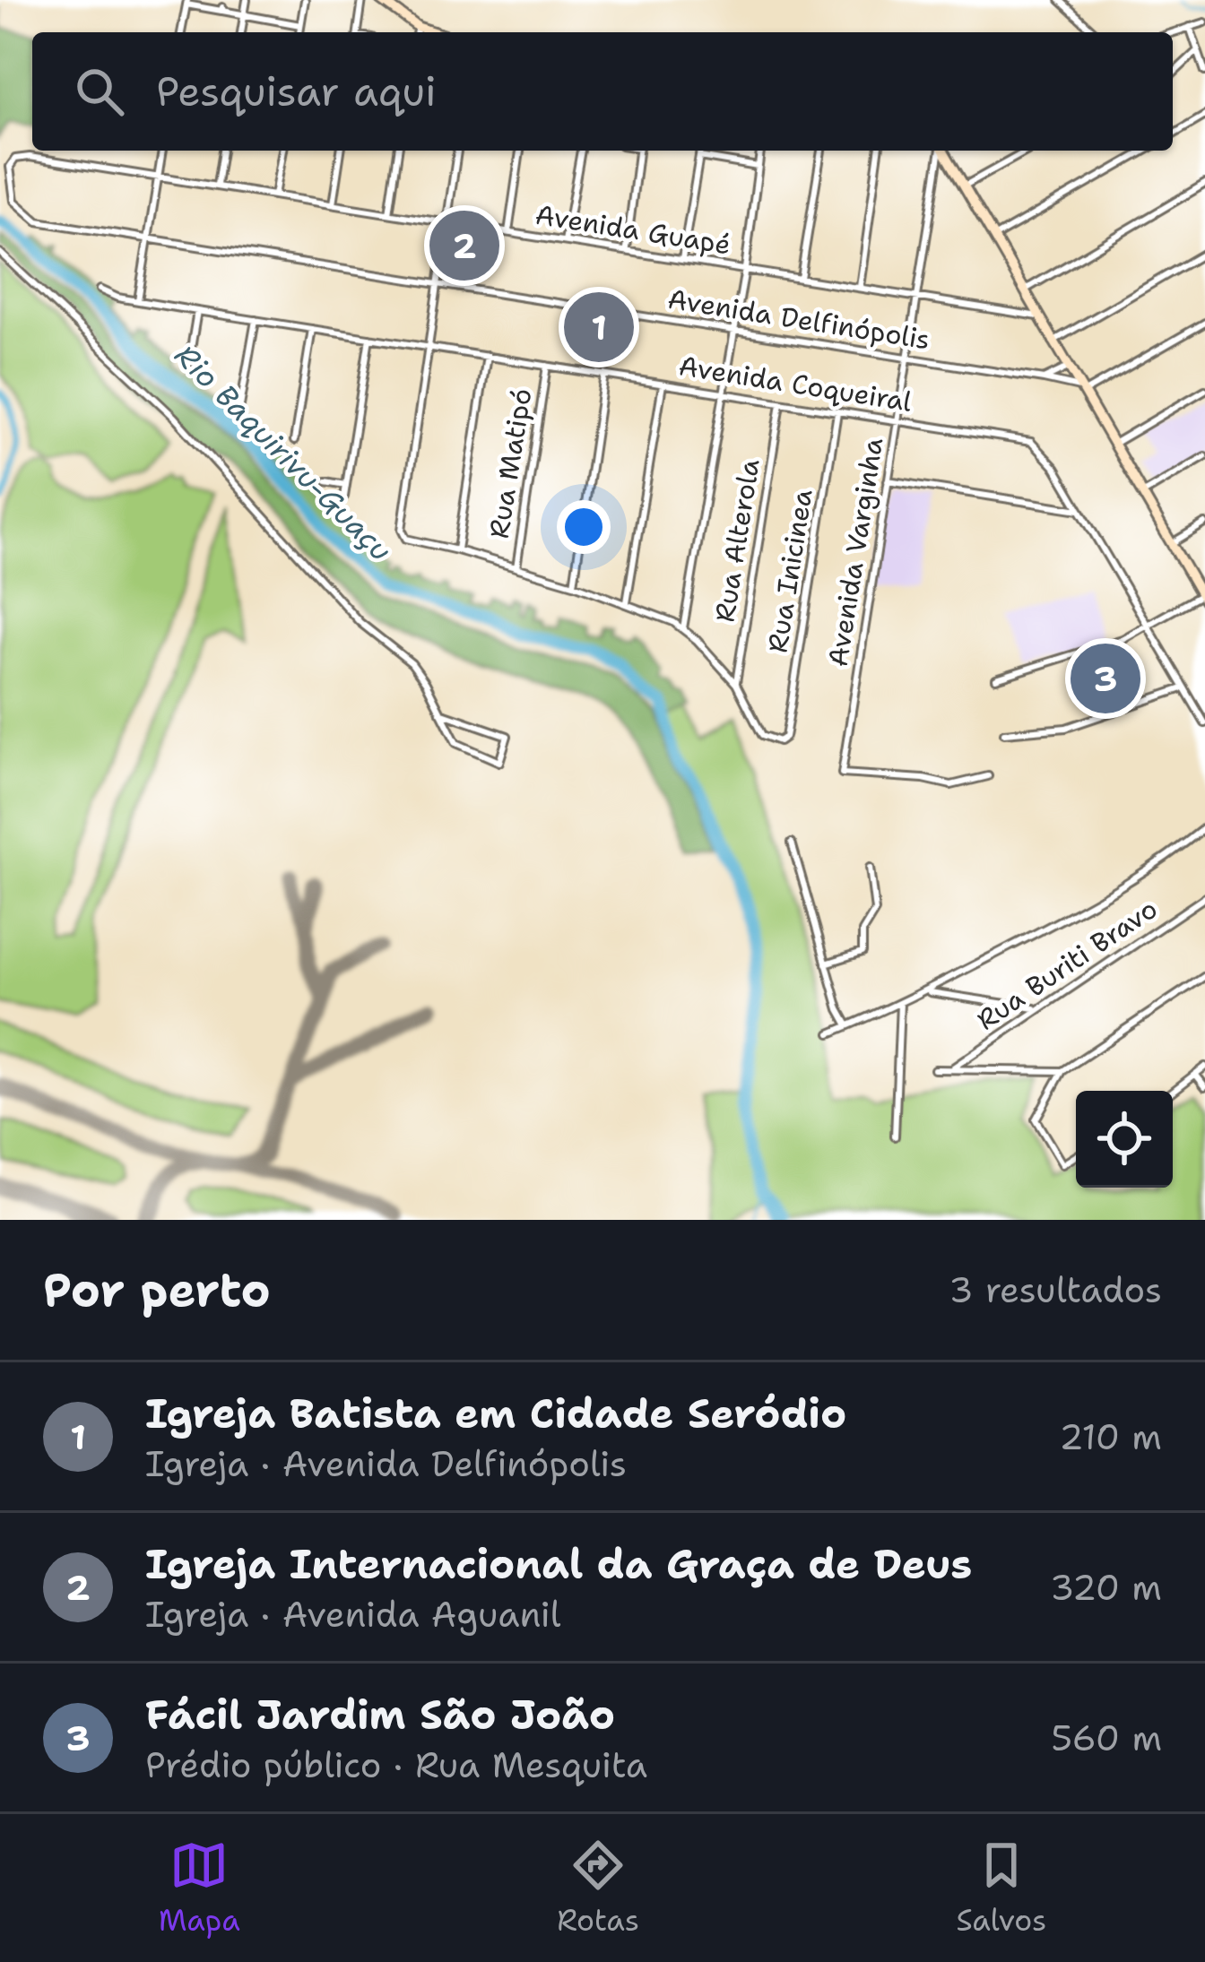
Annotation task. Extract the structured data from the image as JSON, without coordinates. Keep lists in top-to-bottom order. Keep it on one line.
{"streets":{"street":["Avenida Guapé","Avenida Delfinópolis","Avenida Coqueiral","Rua Matipó","Rua Alterola","Avenida Varginha","Rua Inicinea","Rua Buriti Bravo"]},"crossings":[["Avenida Guapé","Avenida Delfinópolis"],["Avenida Guapé","Avenida Varginha"],["Avenida Delfinópolis","Avenida Varginha"],["Avenida Coqueiral","Rua Matipó"],["Avenida Coqueiral","Rua Alterola"],["Avenida Coqueiral","Avenida Varginha"],["Avenida Coqueiral","Rua Inicinea"],["Rua Alterola","Rua Inicinea"]],"water":["Rio Baquirivu-Guaçu"],"page":{"search":"Pesquisar aqui","pins":["2","1","3"],"heading":["Por perto","3 resultados"],"list":[{"mark":"1","name":"Igreja Batista em Cidade Seródio","note":"Igreja · Avenida Delfinópolis","value":"210 m"},{"mark":"2","name":"Igreja Internacional da Graça de Deus","note":"Igreja · Avenida Aguanil","value":"320 m"},{"mark":"3","name":"Fácil Jardim São João","note":"Prédio público · Rua Mesquita","value":"560 m"}],"nav":["Mapa","Rotas","Salvos"]}}
